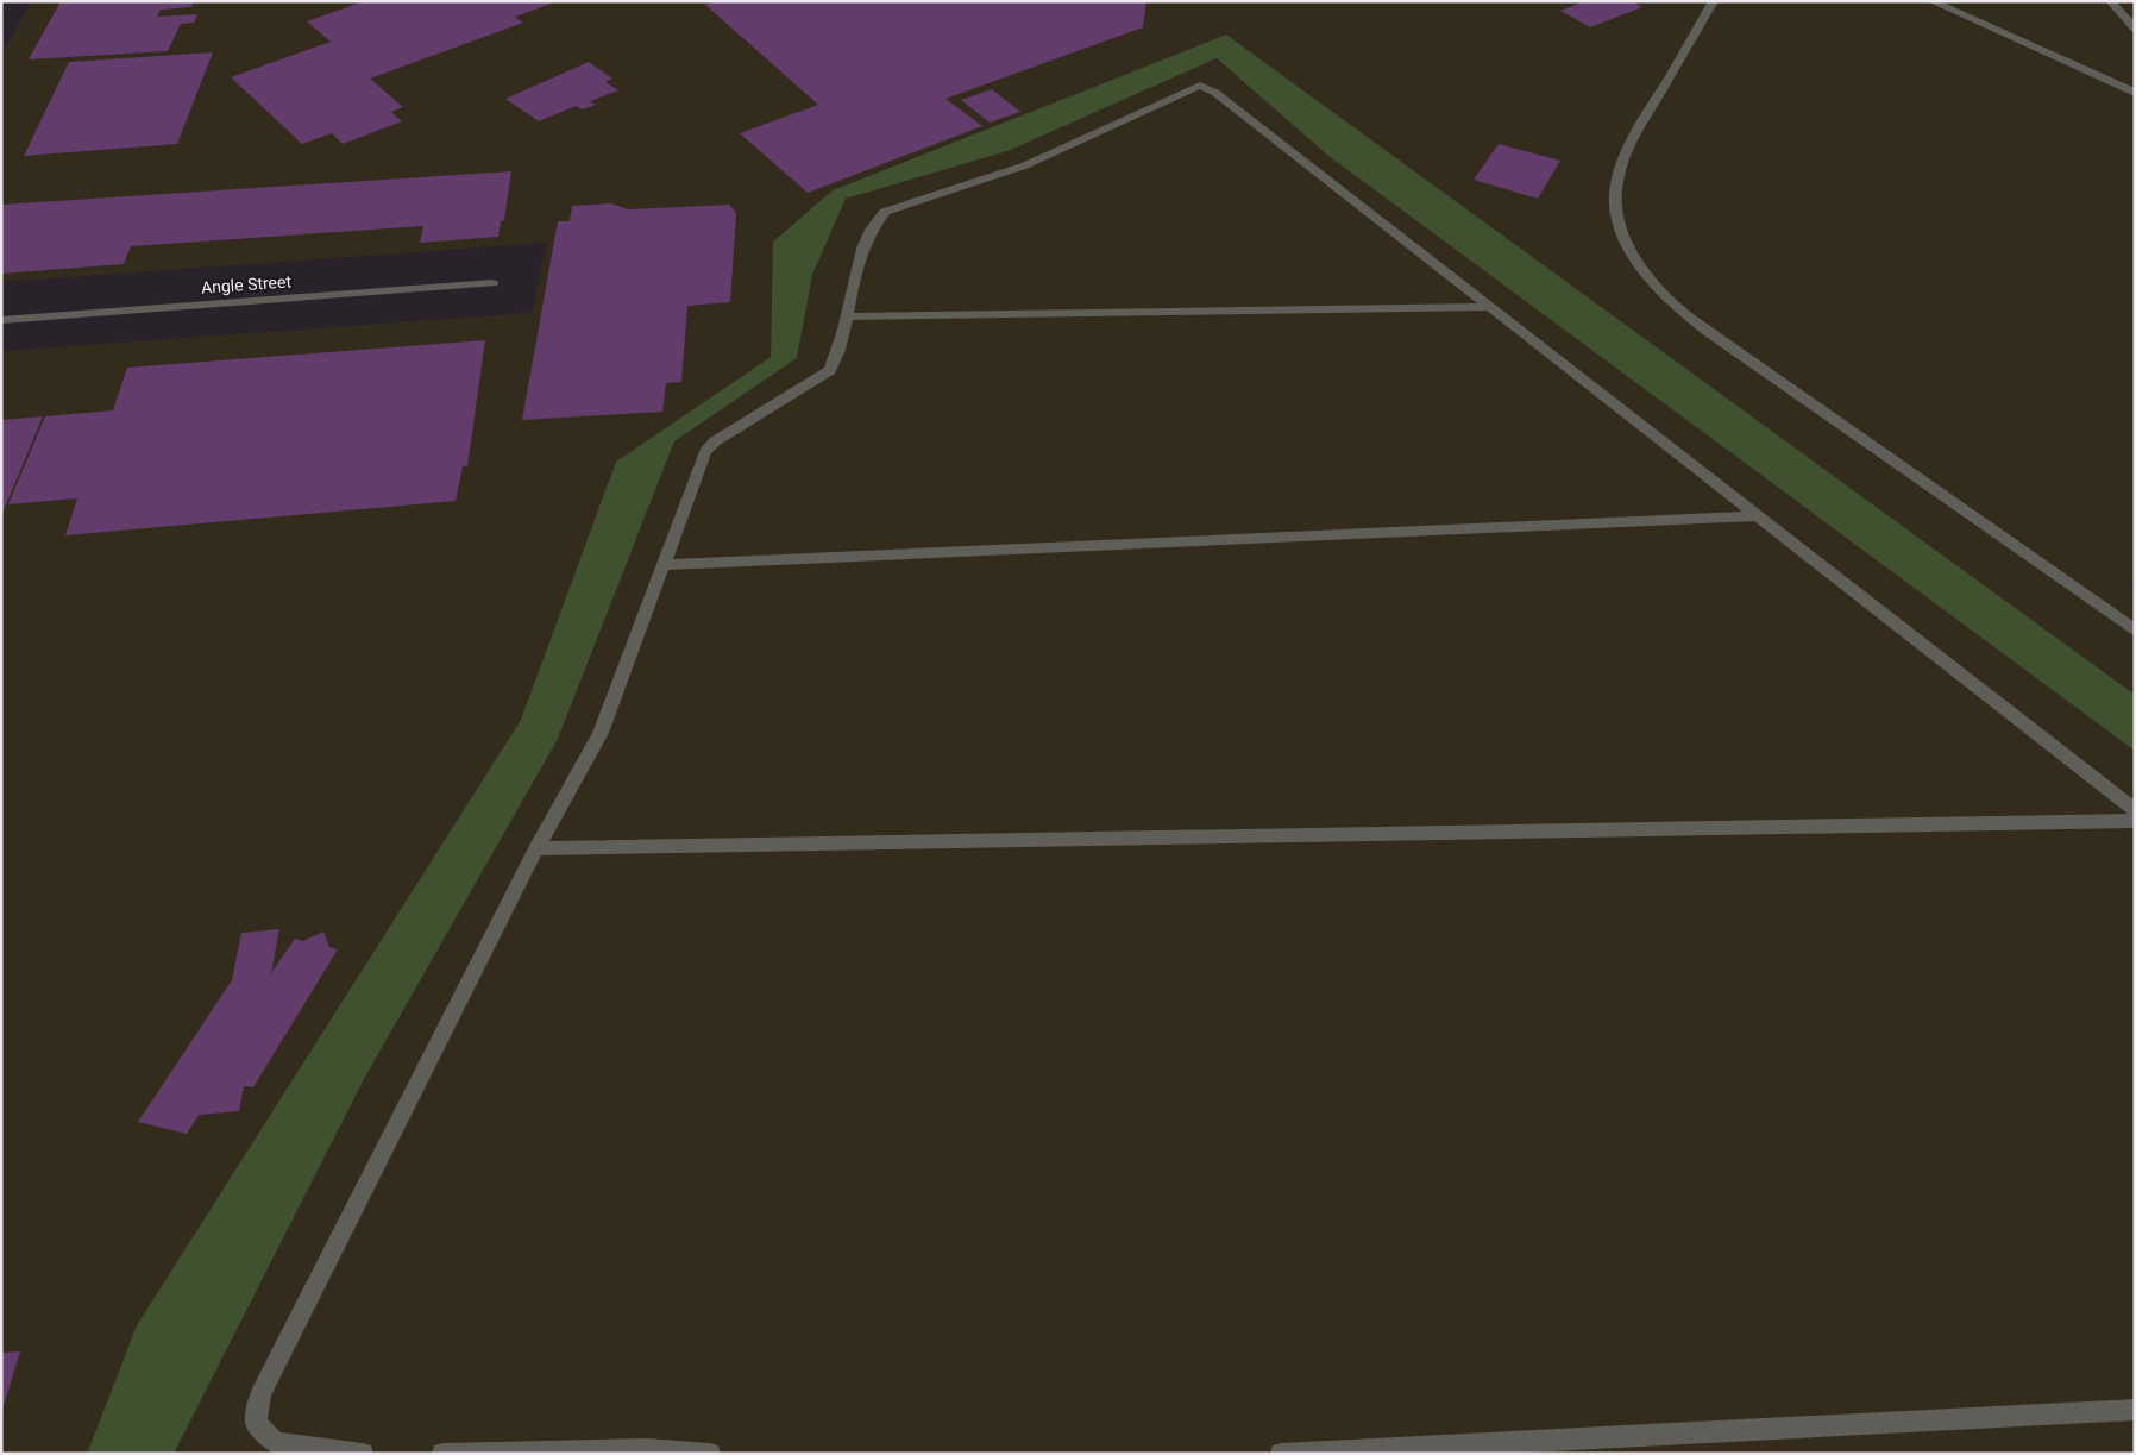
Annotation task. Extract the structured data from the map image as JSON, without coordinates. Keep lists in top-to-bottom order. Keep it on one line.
{"streets":{"street":["Angle Street"]}}
